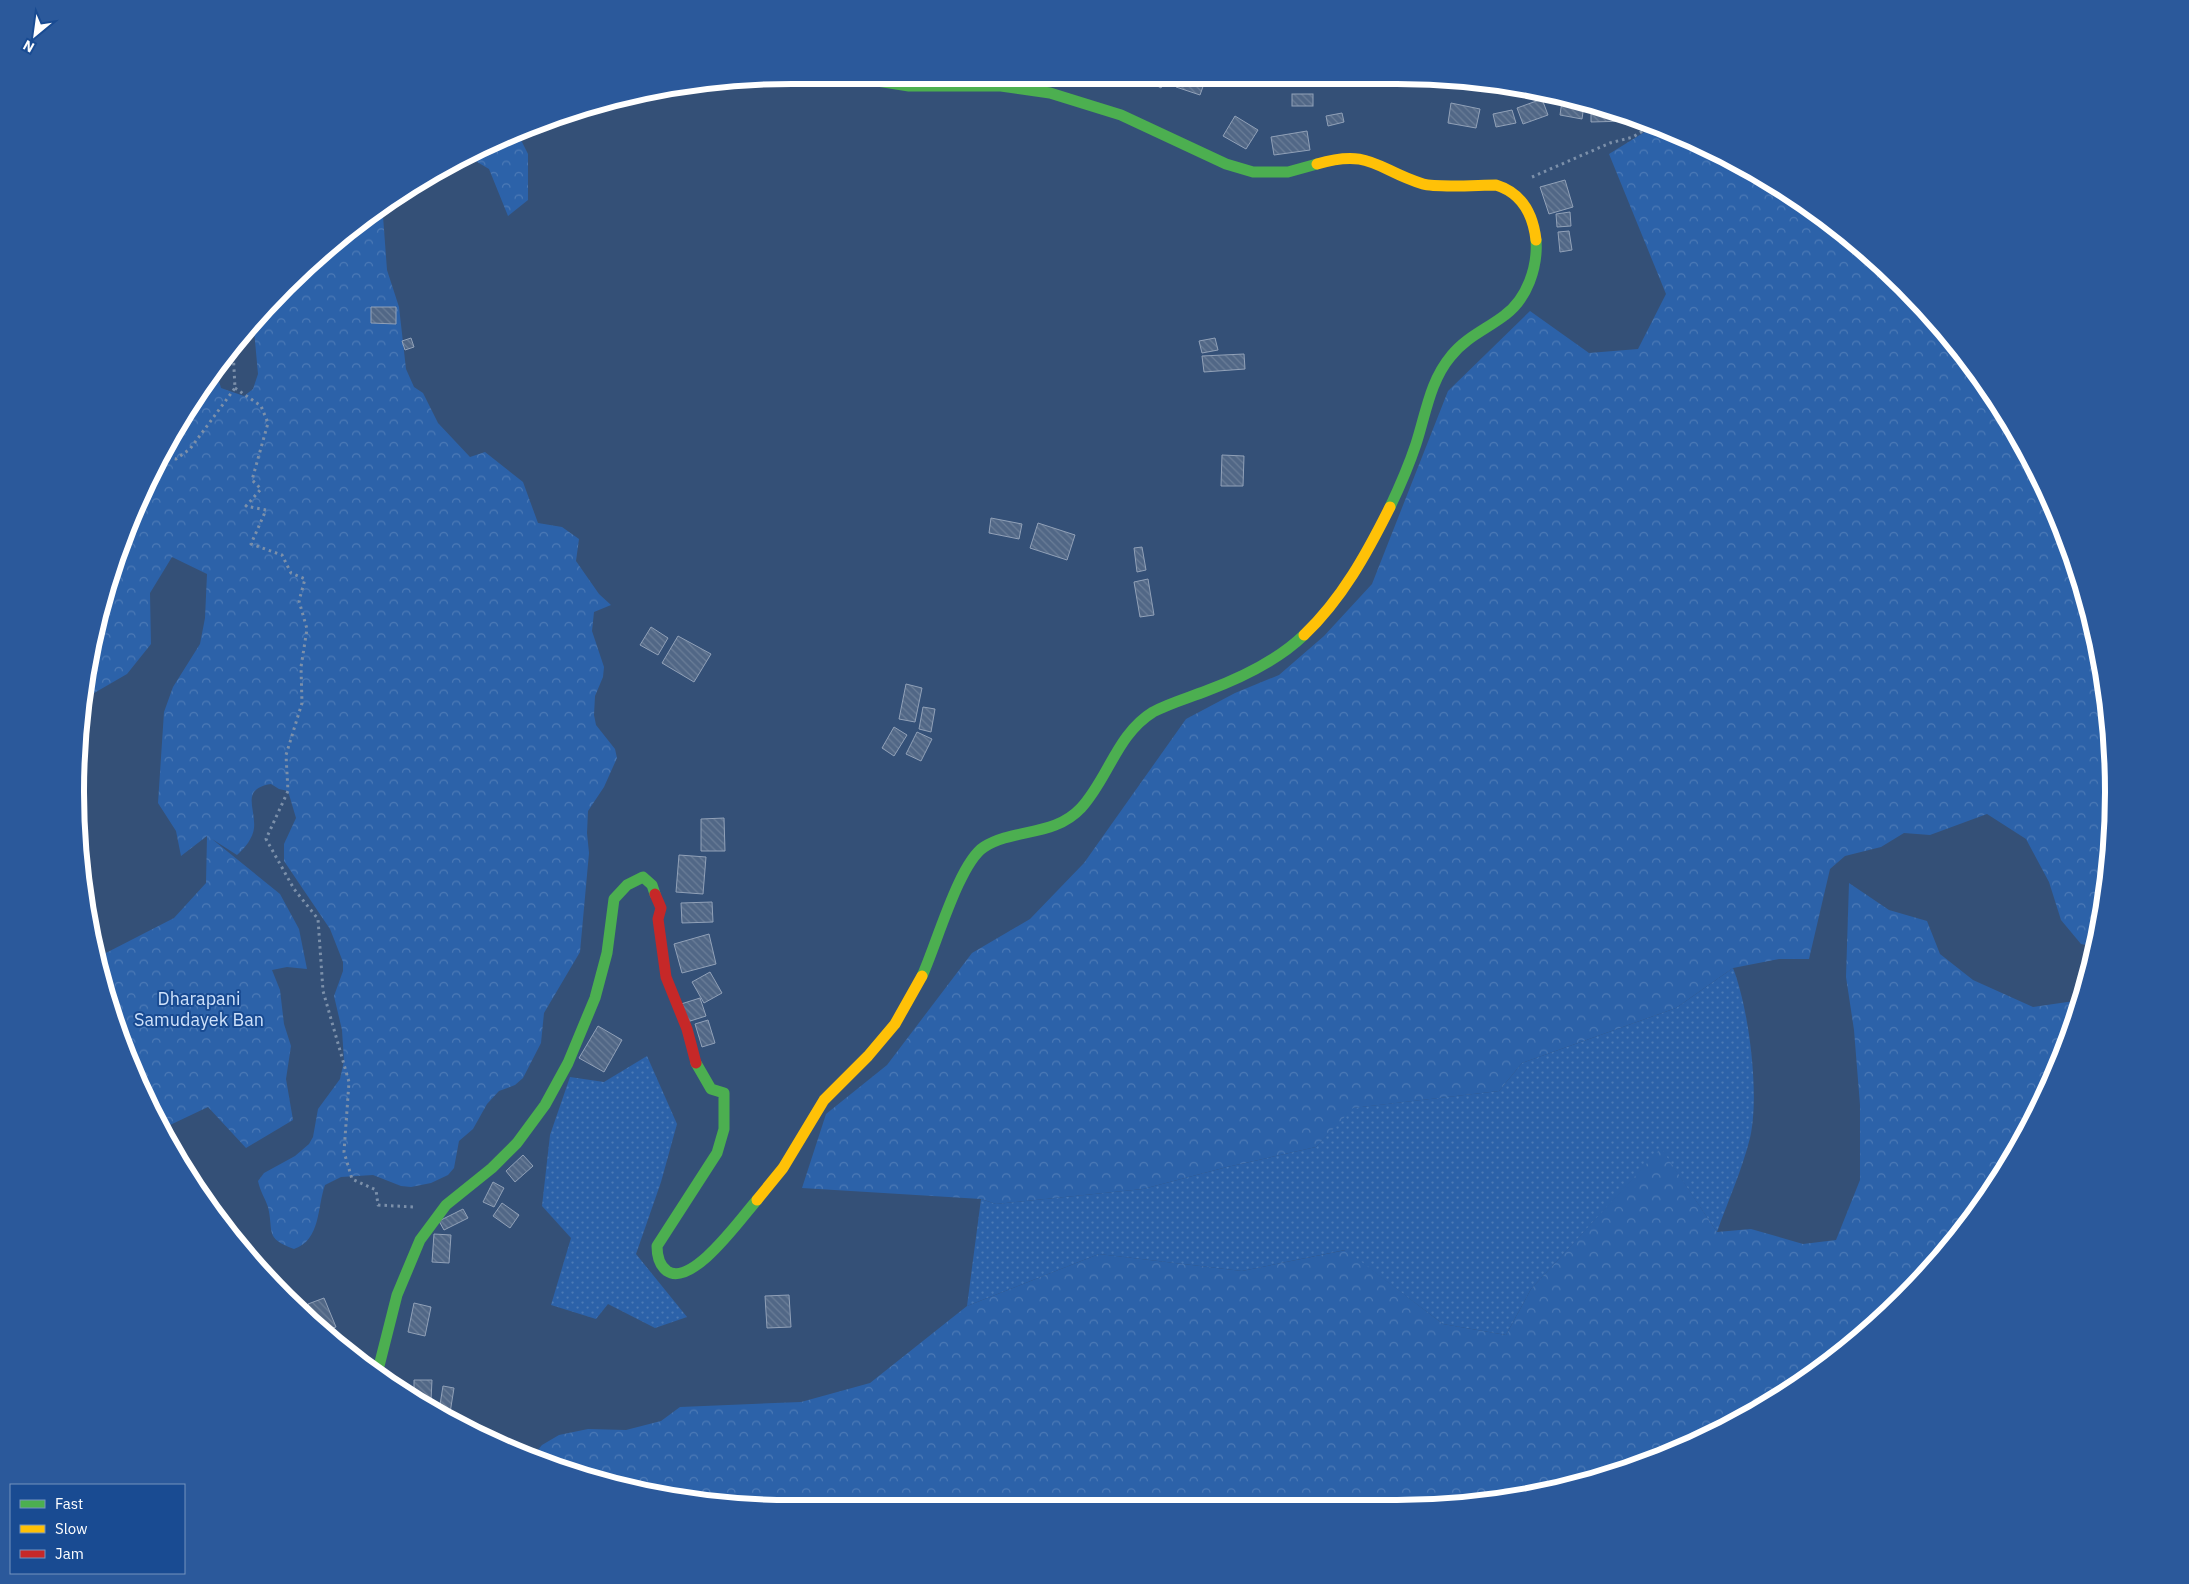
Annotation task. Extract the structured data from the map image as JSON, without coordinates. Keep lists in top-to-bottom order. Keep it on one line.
{"parks":["Dharapani Samudayek Ban"],"legend":["Fast","Slow","Jam"],"north":"bottom left"}
